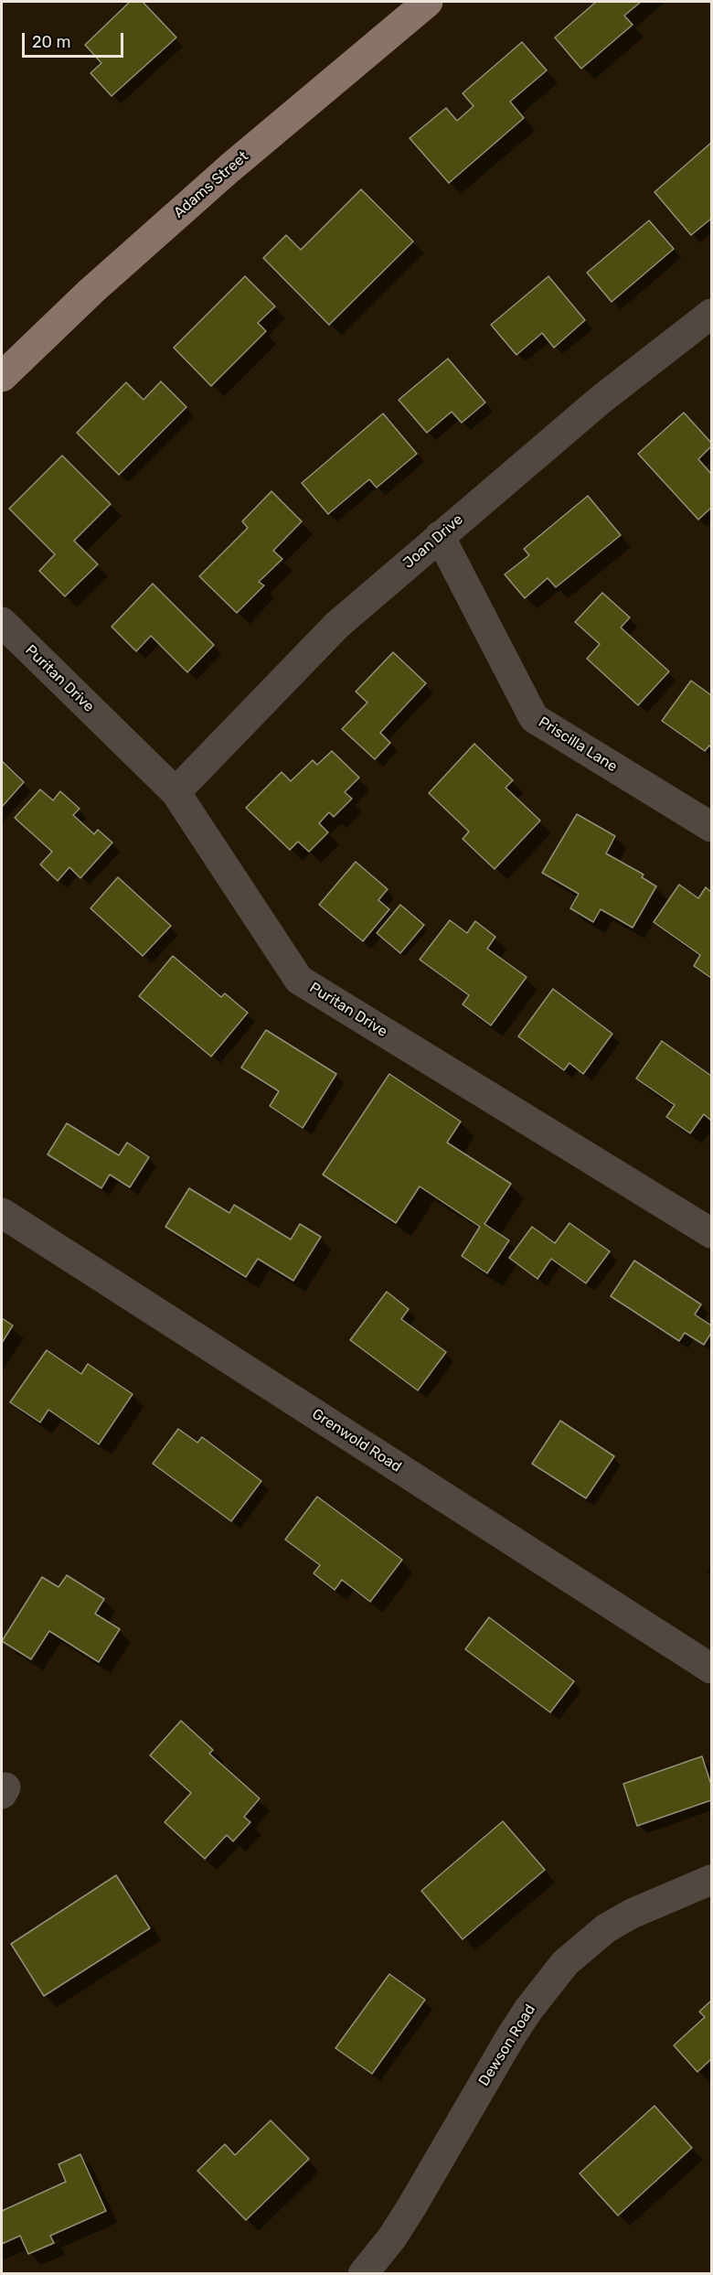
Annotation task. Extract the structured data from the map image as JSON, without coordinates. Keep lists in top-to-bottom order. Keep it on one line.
{"streets":{"main road":["Adams Street"],"street":["Joan Drive","Puritan Drive","Priscilla Lane","Grenwold Road","Dewson Road"]},"crossings":[["Joan Drive","Puritan Drive"],["Joan Drive","Priscilla Lane"]],"scale_bar":"20 m"}
